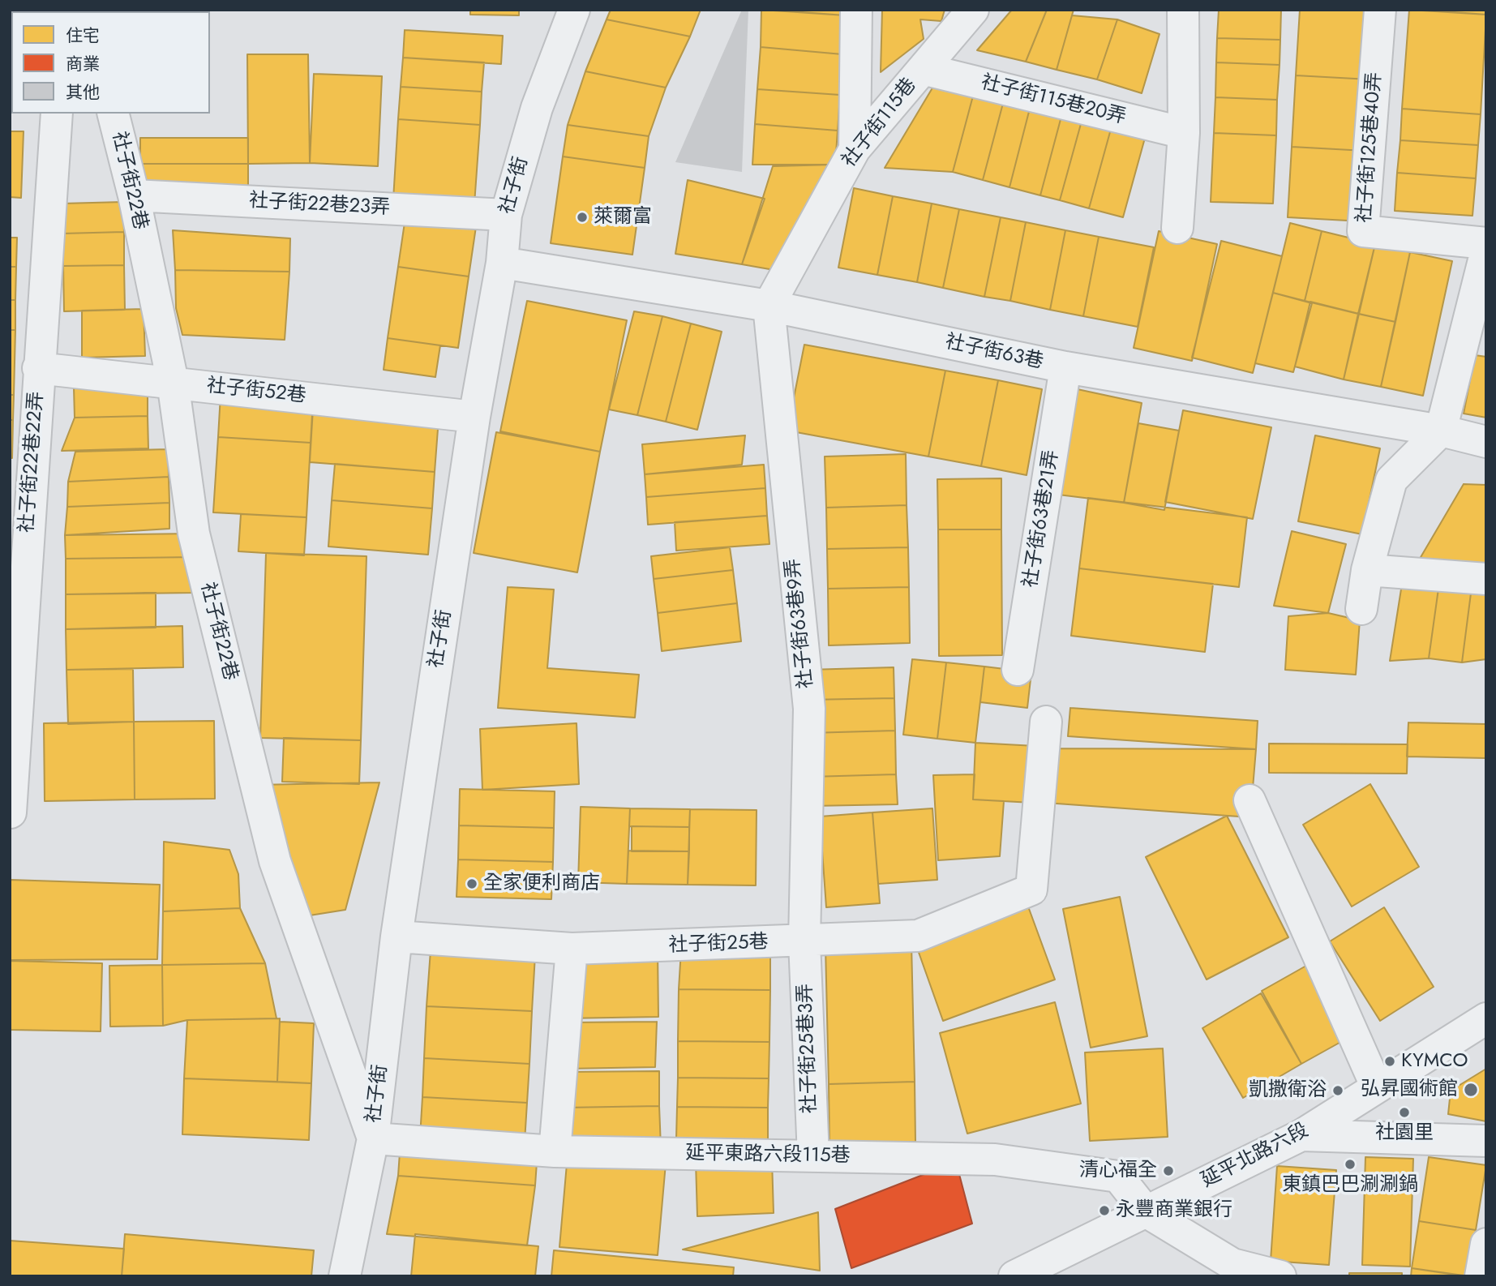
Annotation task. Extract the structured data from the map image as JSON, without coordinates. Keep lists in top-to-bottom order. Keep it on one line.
{"streets":{"street":["社子街115巷20弄","社子街115巷","社子街125巷40弄","社子街22巷","社子街","社子街22巷23弄","社子街63巷","社子街52巷","社子街22巷22弄","社子街63巷21弄","社子街63巷9弄","社子街25巷","社子街25巷3弄","延平東路六段115巷","延平北路六段"]},"crossings":[["社子街115巷20弄","社子街115巷"],["社子街115巷","社子街63巷"],["社子街115巷","社子街63巷9弄"],["社子街22巷","社子街"],["社子街22巷","社子街22巷23弄"],["社子街22巷","社子街52巷"],["社子街22巷","延平東路六段115巷"],["社子街","社子街22巷23弄"],["社子街","社子街63巷"],["社子街","社子街52巷"],["社子街","社子街25巷"],["社子街","延平東路六段115巷"],["社子街63巷","社子街63巷21弄"],["社子街63巷","社子街63巷9弄"],["社子街52巷","社子街22巷22弄"],["社子街63巷9弄","社子街25巷"],["社子街63巷9弄","社子街25巷3弄"],["社子街25巷","社子街25巷3弄"],["社子街25巷3弄","延平東路六段115巷"],["延平東路六段115巷","延平北路六段"]],"places":["萊爾富","全家便利商店","KYMCO","弘昇國術館","凱撒衛浴","社園里","東鎮巴巴涮涮鍋","清心福全","永豐商業銀行"],"legend":["住宅","商業","其他"]}
